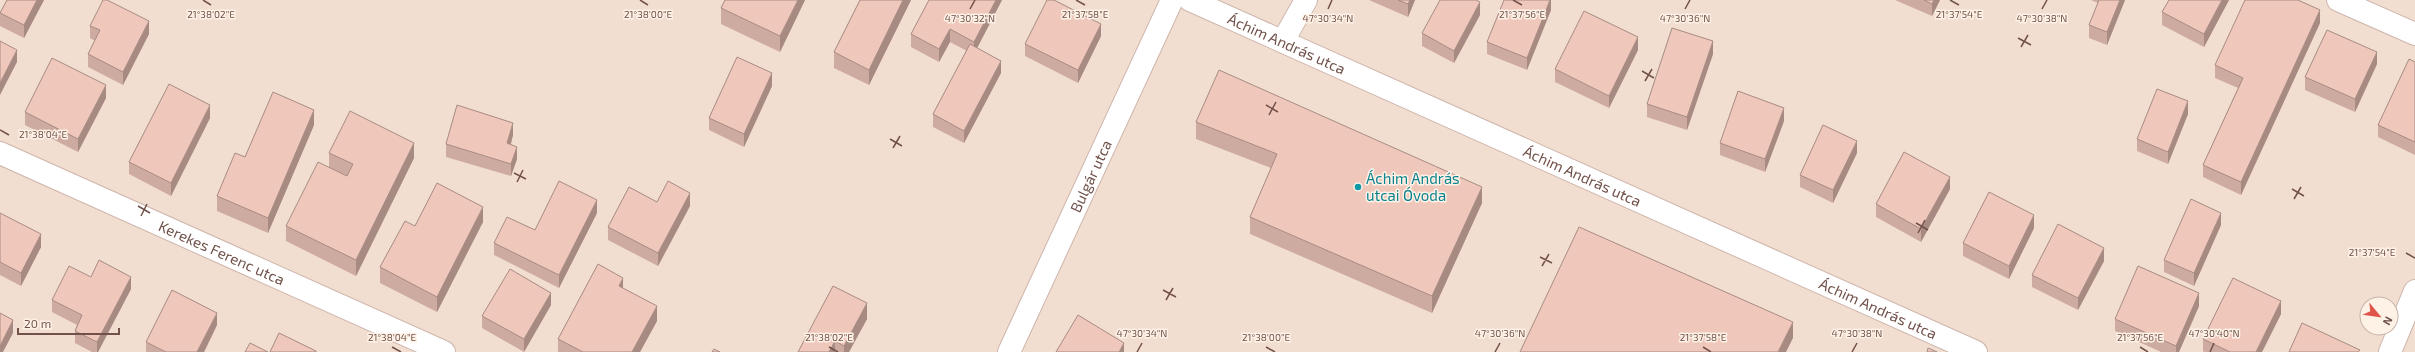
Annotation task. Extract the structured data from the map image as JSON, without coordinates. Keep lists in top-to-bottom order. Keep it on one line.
{"streets":{"street":["Áchim András utca","Bulgár utca","Kerekes Ferenc utca"]},"places":["Áchim András utcai Óvoda"],"scale_bar":"20 m","north":"bottom right","coordinates":["21°38'02\"E","21°38'00\"E","21°37'58\"E","21°37'56\"E","21°37'54\"E","47°30'32\"N","47°30'34\"N","47°30'36\"N","47°30'38\"N","21°38'04\"E","47°30'40\"N"]}
